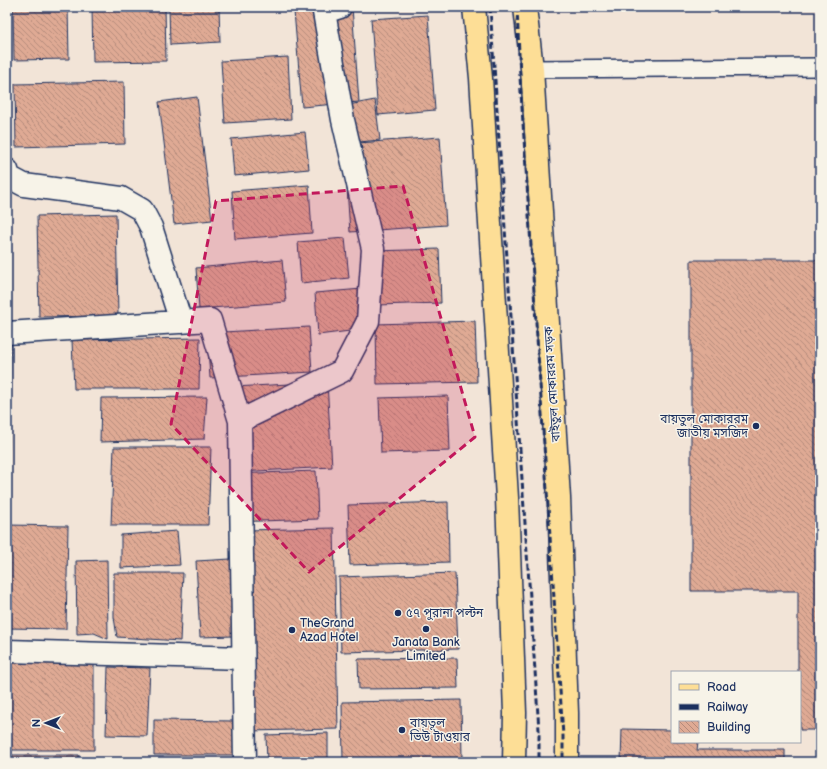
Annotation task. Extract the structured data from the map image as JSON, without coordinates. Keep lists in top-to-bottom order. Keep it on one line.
{"streets":{"main road":["বাইতুল মোকাররম সড়ক"]},"places":["বায়তুল মোকাররম জাতীয় মসজিদ","৫৭ পুরানা পল্টন","Janata Bank Limited","TheGrand Azad Hotel","বায়তুল ভিউ টাওয়ার"],"legend":["Road","Railway","Building"],"north":"left"}
